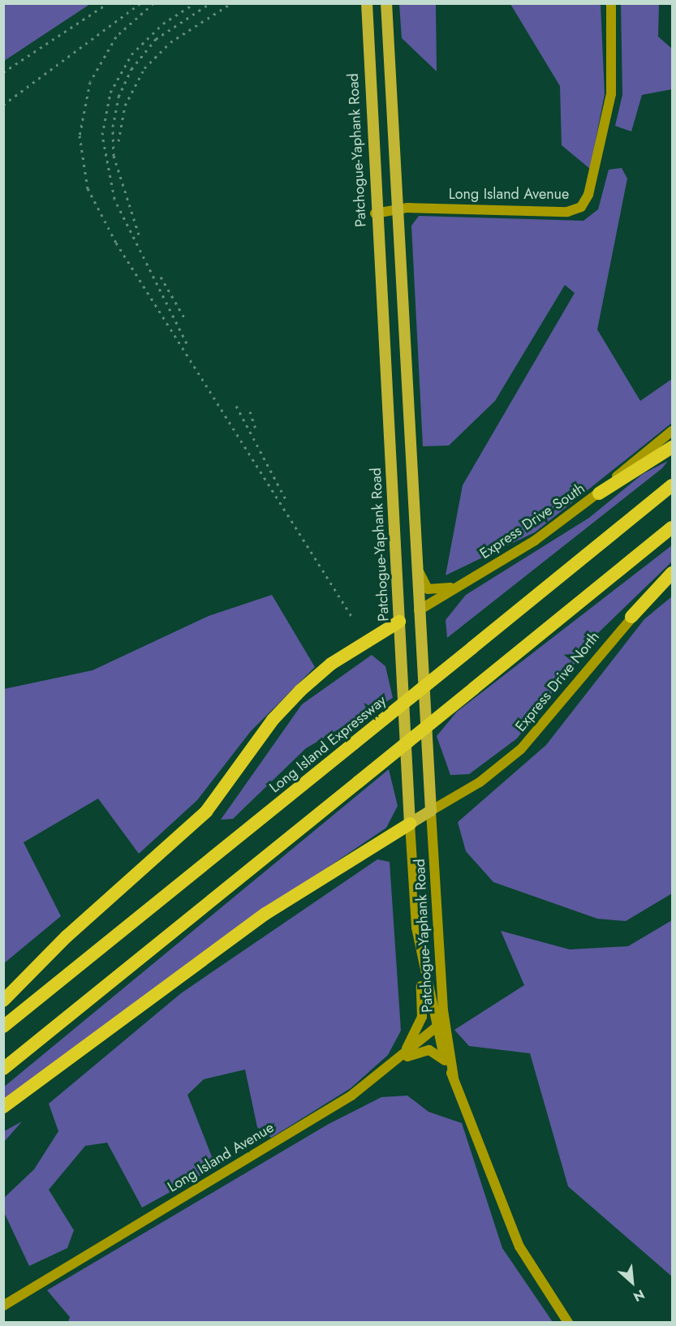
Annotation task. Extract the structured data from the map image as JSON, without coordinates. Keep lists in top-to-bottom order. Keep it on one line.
{"streets":{"highway":["Long Island Expressway"],"main road":["Patchogue-Yaphank Road","Long Island Avenue","Express Drive South","Express Drive North"]},"crossings":[["Patchogue-Yaphank Road","Long Island Avenue"],["Patchogue-Yaphank Road","Express Drive South"],["Patchogue-Yaphank Road","Express Drive North"]],"north":"bottom right"}
